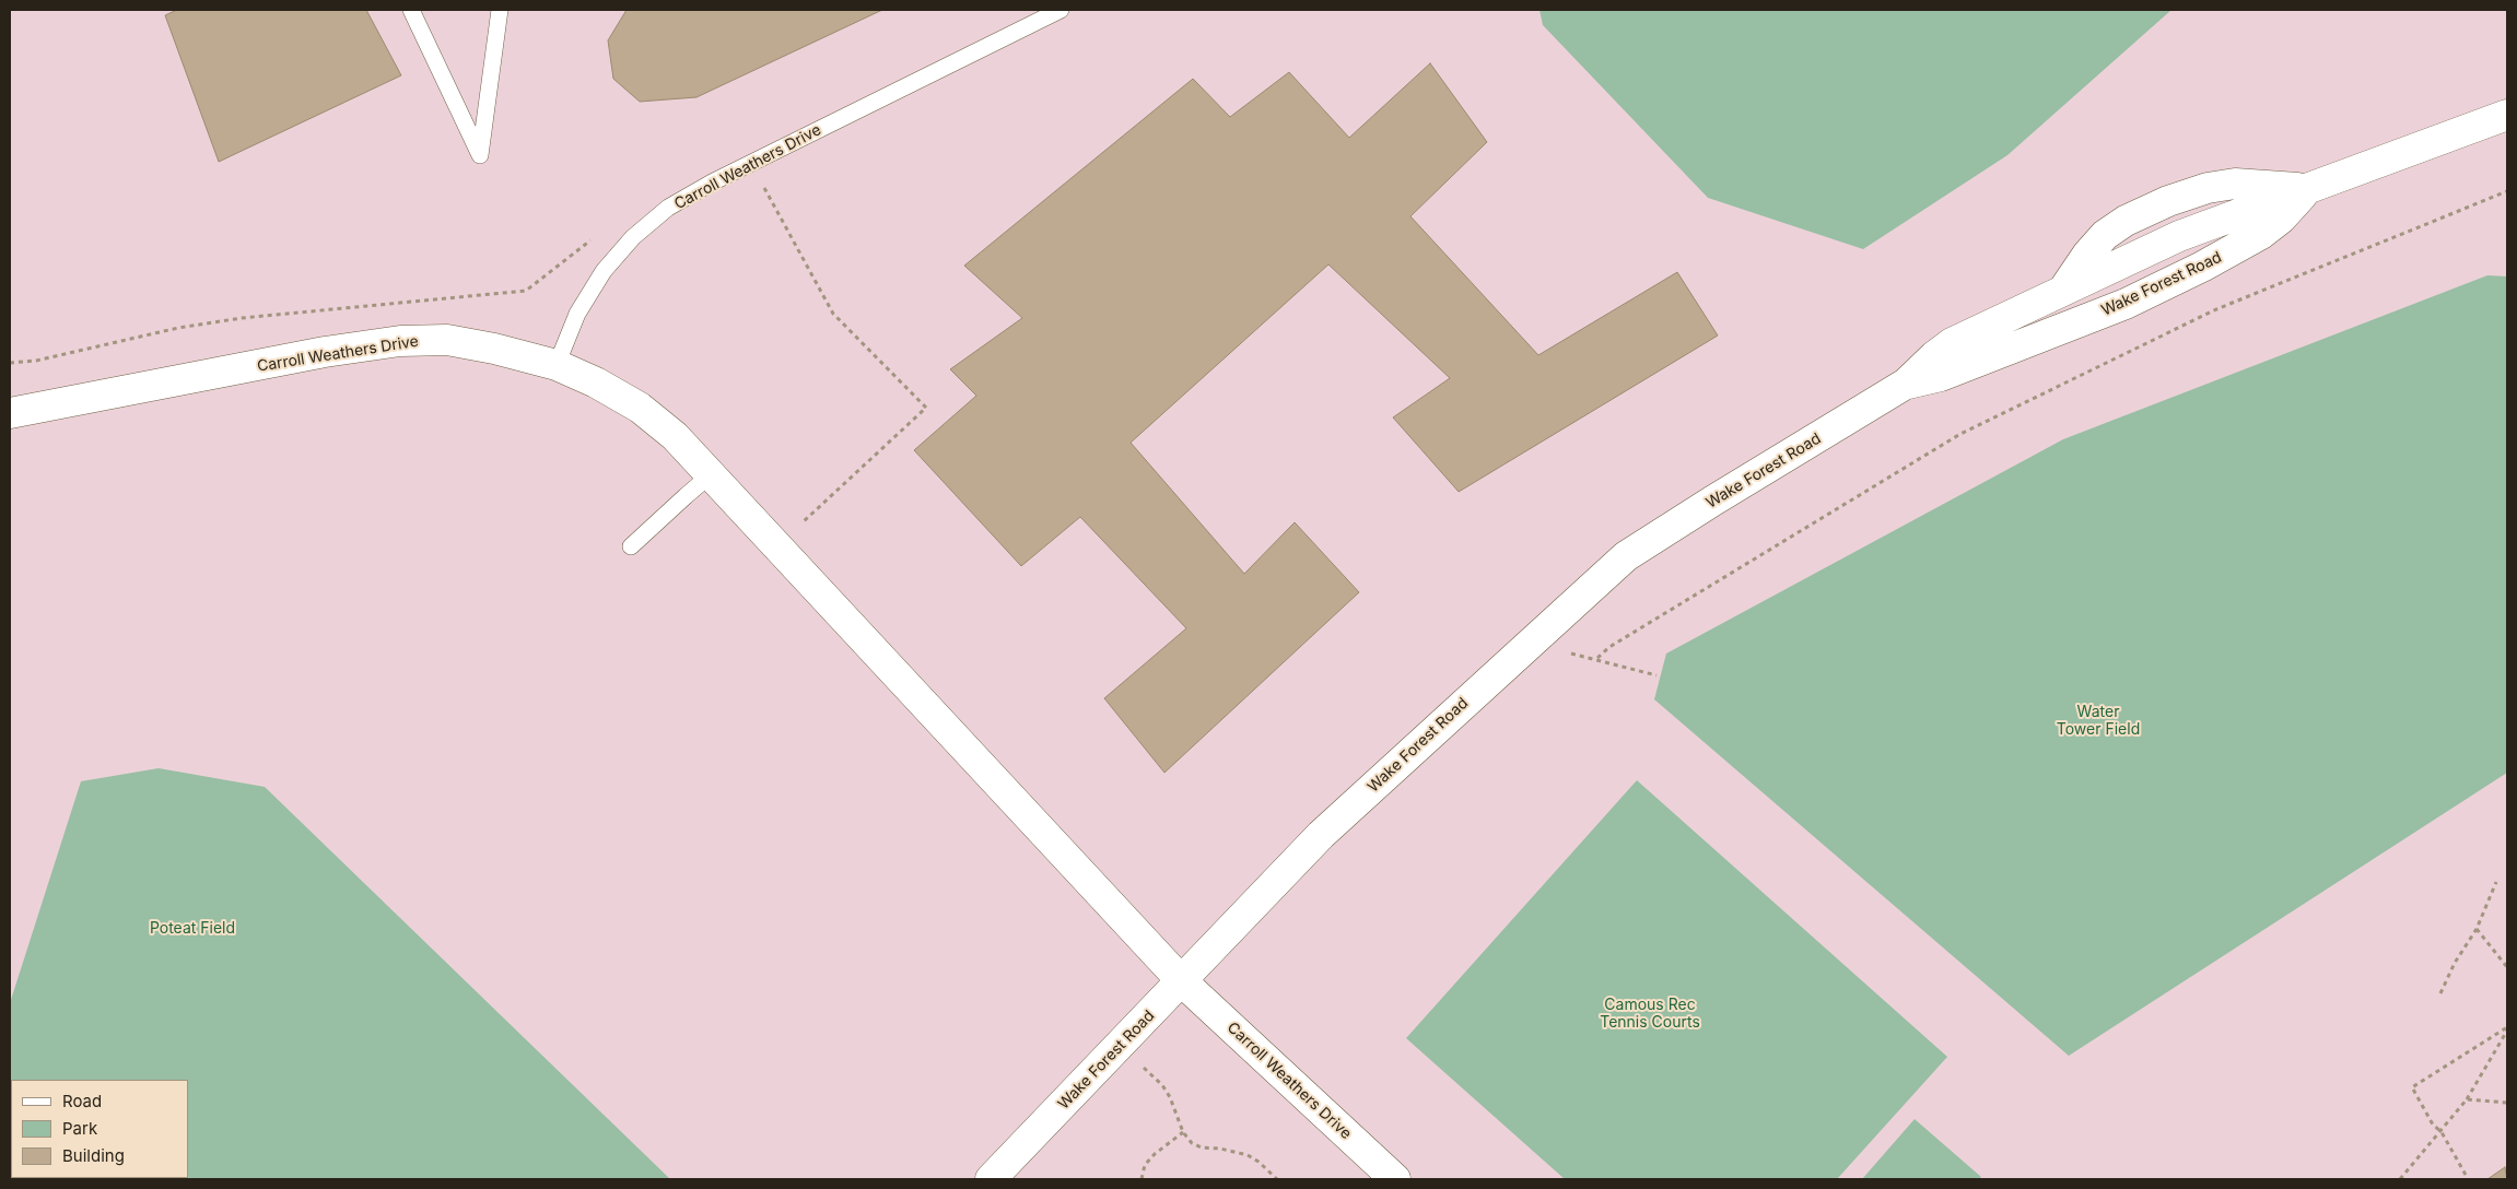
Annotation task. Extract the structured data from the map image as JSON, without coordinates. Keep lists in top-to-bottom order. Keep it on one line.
{"streets":{"street":["Carroll Weathers Drive","Wake Forest Road"]},"crossings":[["Carroll Weathers Drive","Wake Forest Road"]],"parks":["Water Tower Field","Poteat Field","Camous Rec Tennis Courts"],"legend":["Road","Park","Building"]}
